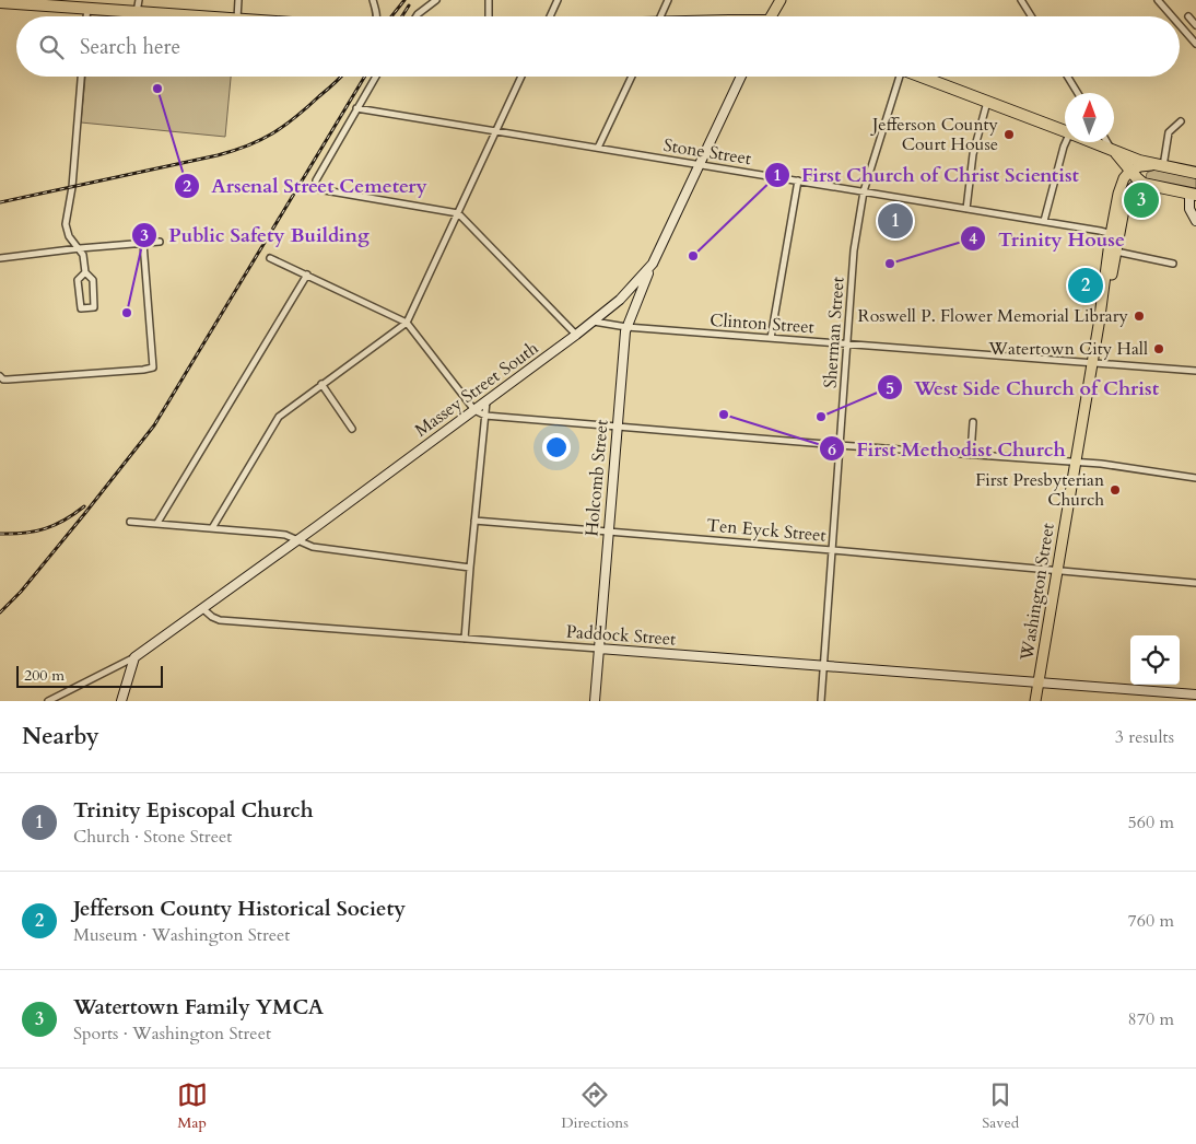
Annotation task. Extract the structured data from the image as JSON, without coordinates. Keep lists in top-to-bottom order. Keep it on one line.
{"streets":{"main road":["Massey Street South","Holcomb Street","Washington Street","Paddock Street"],"street":["Stone Street","Clinton Street","Sherman Street","Ten Eyck Street"]},"crossings":[["Stone Street","Sherman Street"],["Stone Street","Massey Street South"],["Stone Street","Washington Street"],["Clinton Street","Sherman Street"],["Clinton Street","Massey Street South"],["Clinton Street","Holcomb Street"],["Clinton Street","Washington Street"],["Sherman Street","Ten Eyck Street"],["Sherman Street","Paddock Street"],["Massey Street South","Holcomb Street"],["Massey Street South","Paddock Street"],["Holcomb Street","Ten Eyck Street"],["Holcomb Street","Paddock Street"],["Ten Eyck Street","Washington Street"],["Washington Street","Paddock Street"]],"places":["Arsenal Street Cemetery","Jefferson County Court House","First Church of Christ Scientist","Trinity House","Public Safety Building","Roswell P. Flower Memorial Library","Watertown City Hall","First Methodist Church","West Side Church of Christ","First Presbyterian Church"],"scale_bar":"200 m","north":"top","page":{"search":"Search here","pins":["3","1","2"],"scale":"200 m","heading":["Nearby","3 results"],"list":[{"mark":"1","name":"Trinity Episcopal Church","note":"Church · Stone Street","value":"560 m"},{"mark":"2","name":"Jefferson County Historical Society","note":"Museum · Washington Street","value":"760 m"},{"mark":"3","name":"Watertown Family YMCA","note":"Sports · Washington Street","value":"870 m"}],"nav":["Map","Directions","Saved"]}}
